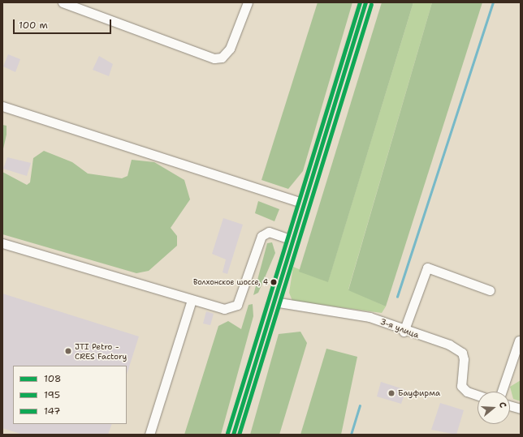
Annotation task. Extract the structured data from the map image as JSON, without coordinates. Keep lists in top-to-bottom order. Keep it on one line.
{"streets":{"street":["3-я улица"]},"places":["Волхонское шоссе, 4","JTI Petro - CRES Factory","Бауфирма"],"lines":["transit line 108","transit line 147","transit line 195"],"legend":["108","195","147"],"scale_bar":"100 m","north":"right"}
